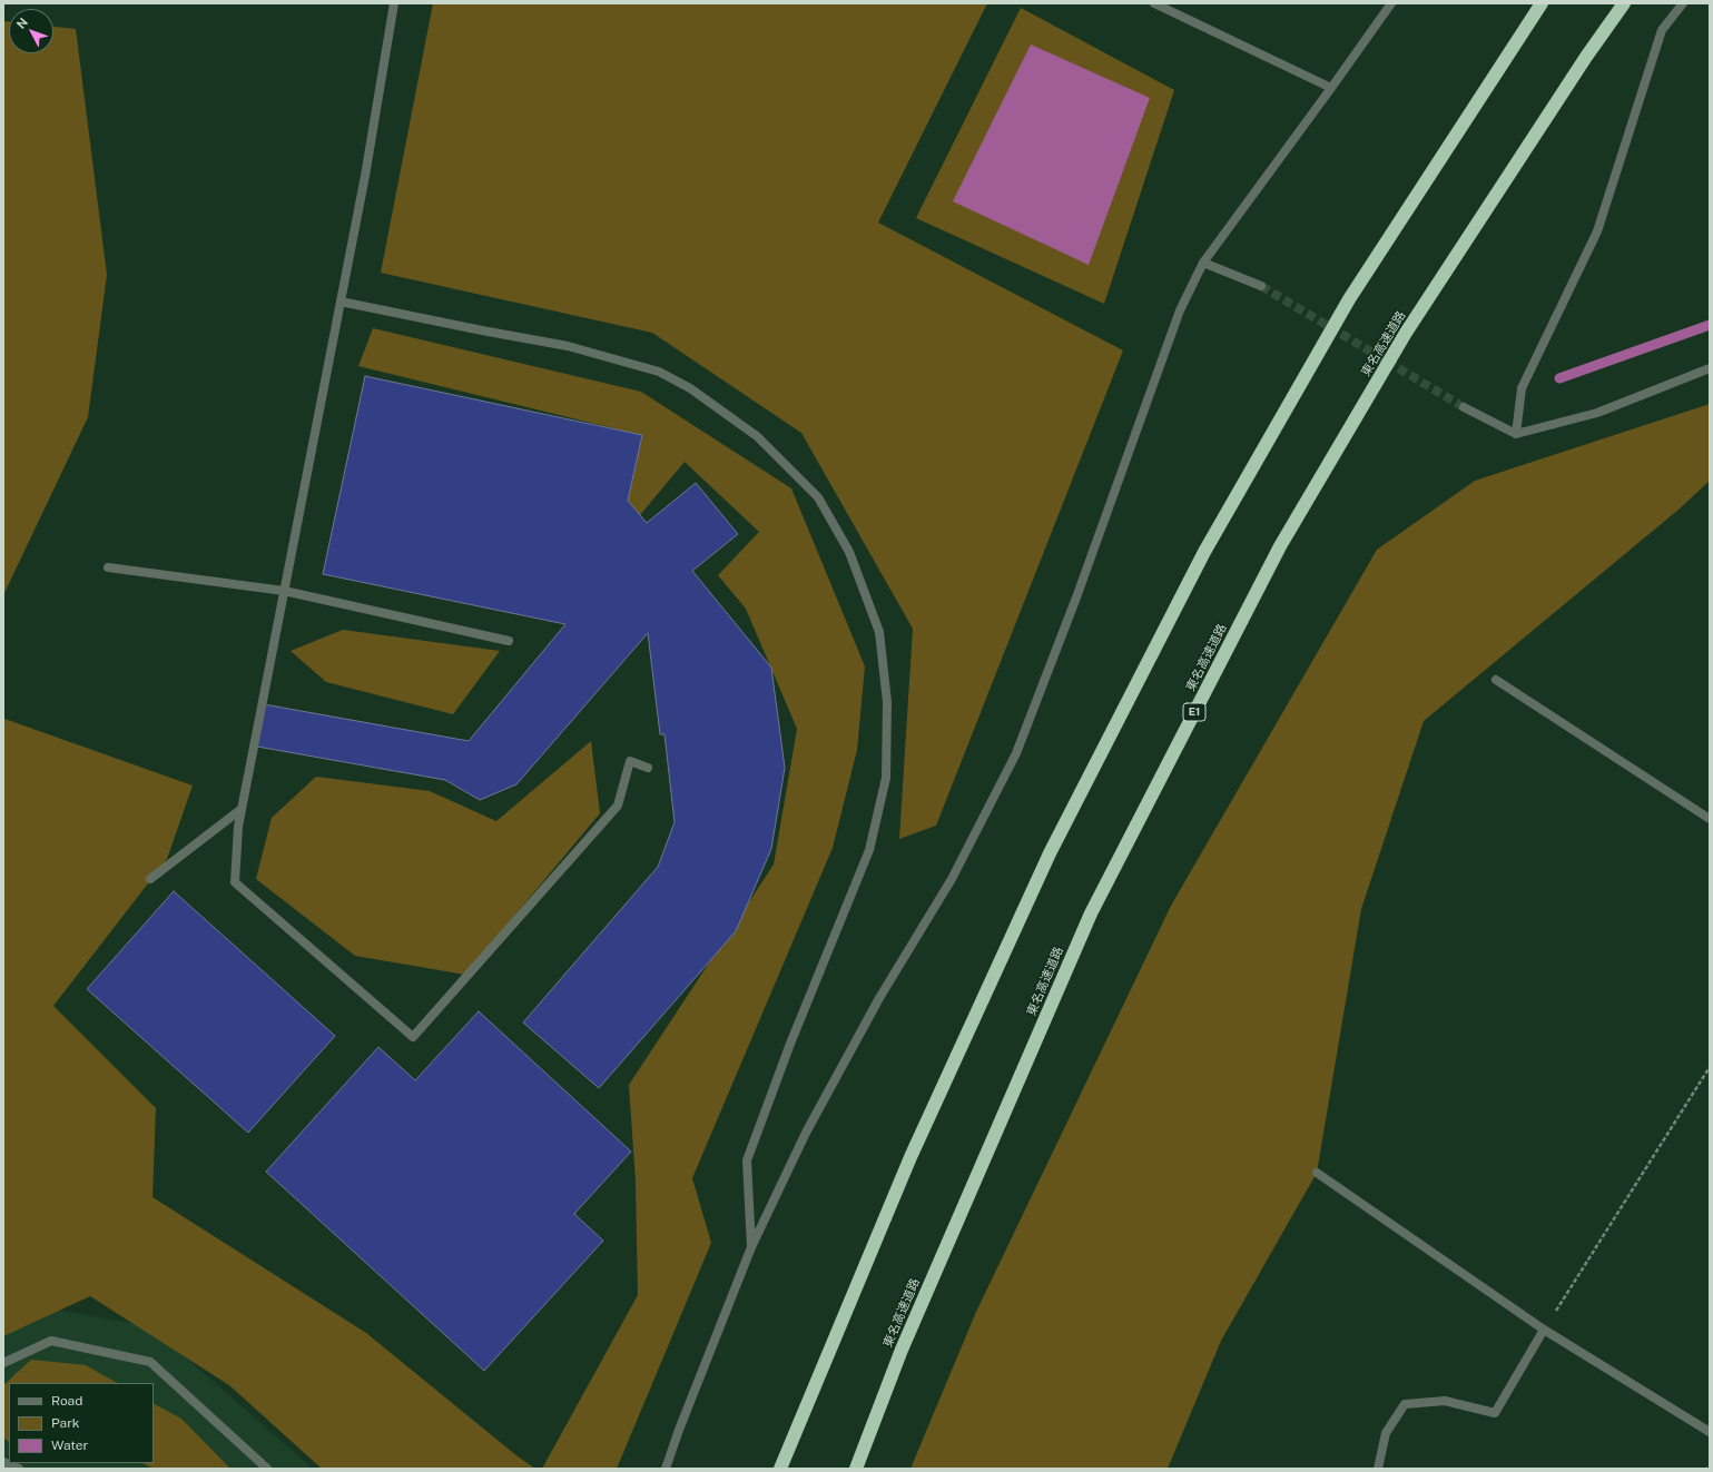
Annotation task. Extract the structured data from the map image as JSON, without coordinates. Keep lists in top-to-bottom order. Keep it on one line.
{"streets":{"highway":["東名高速道路","E1"]},"legend":["Road","Park","Water"],"north":"top left"}
